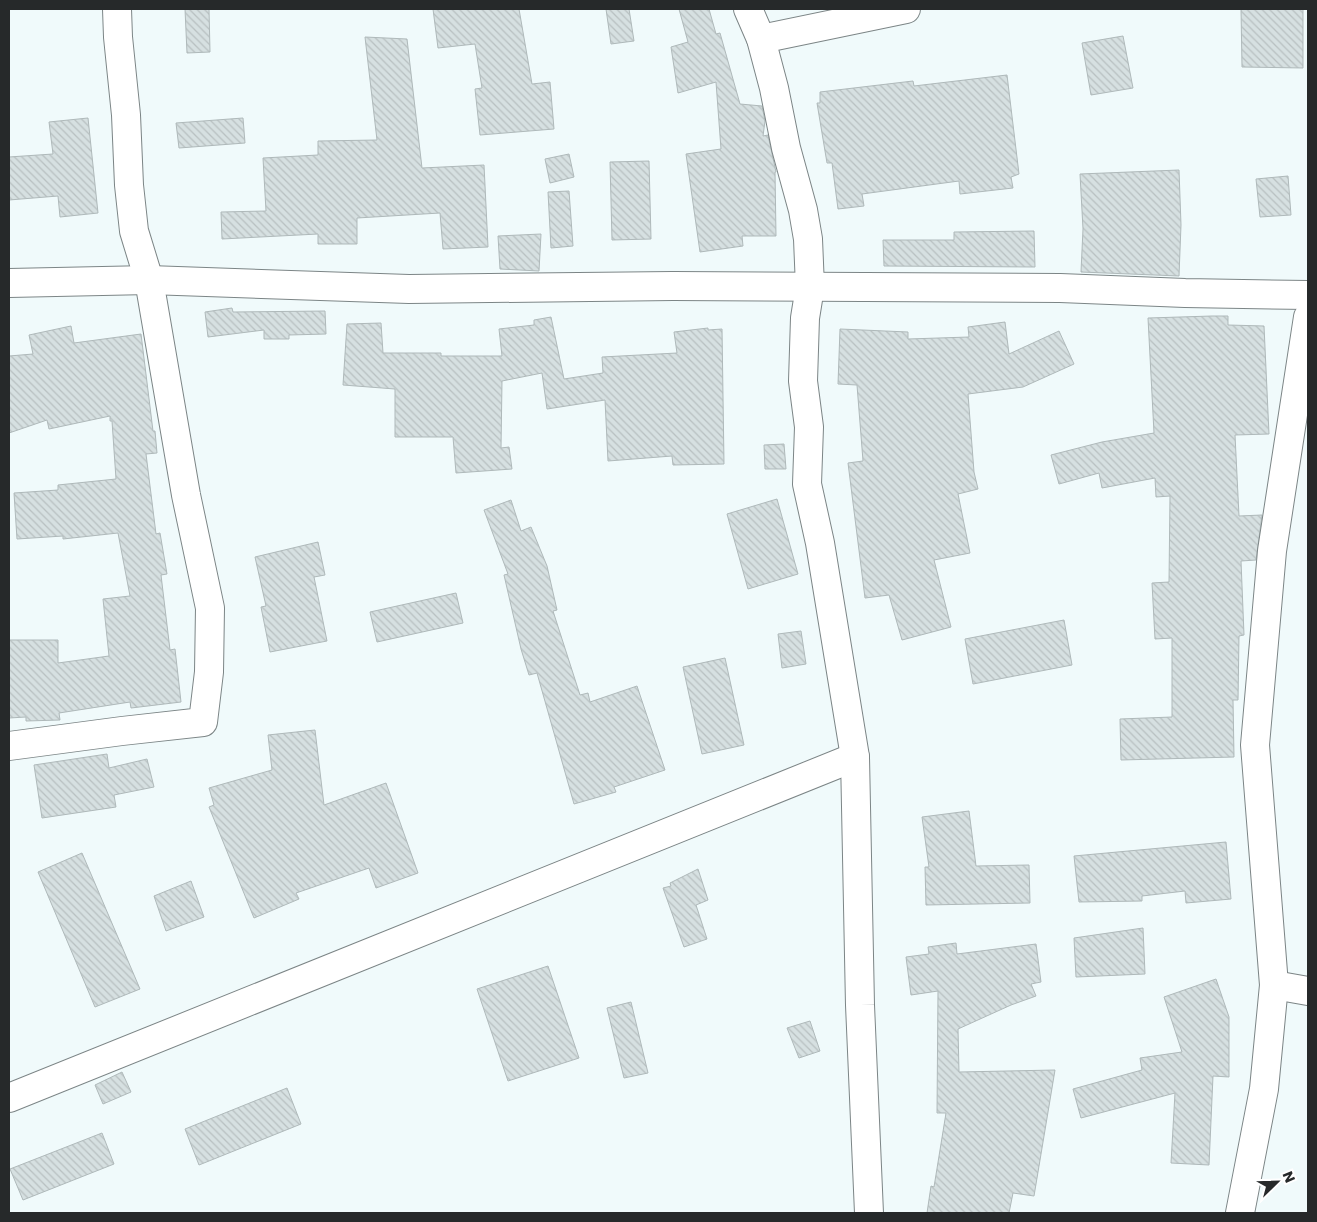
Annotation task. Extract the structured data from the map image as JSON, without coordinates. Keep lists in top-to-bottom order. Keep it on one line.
{"north":"top right"}
